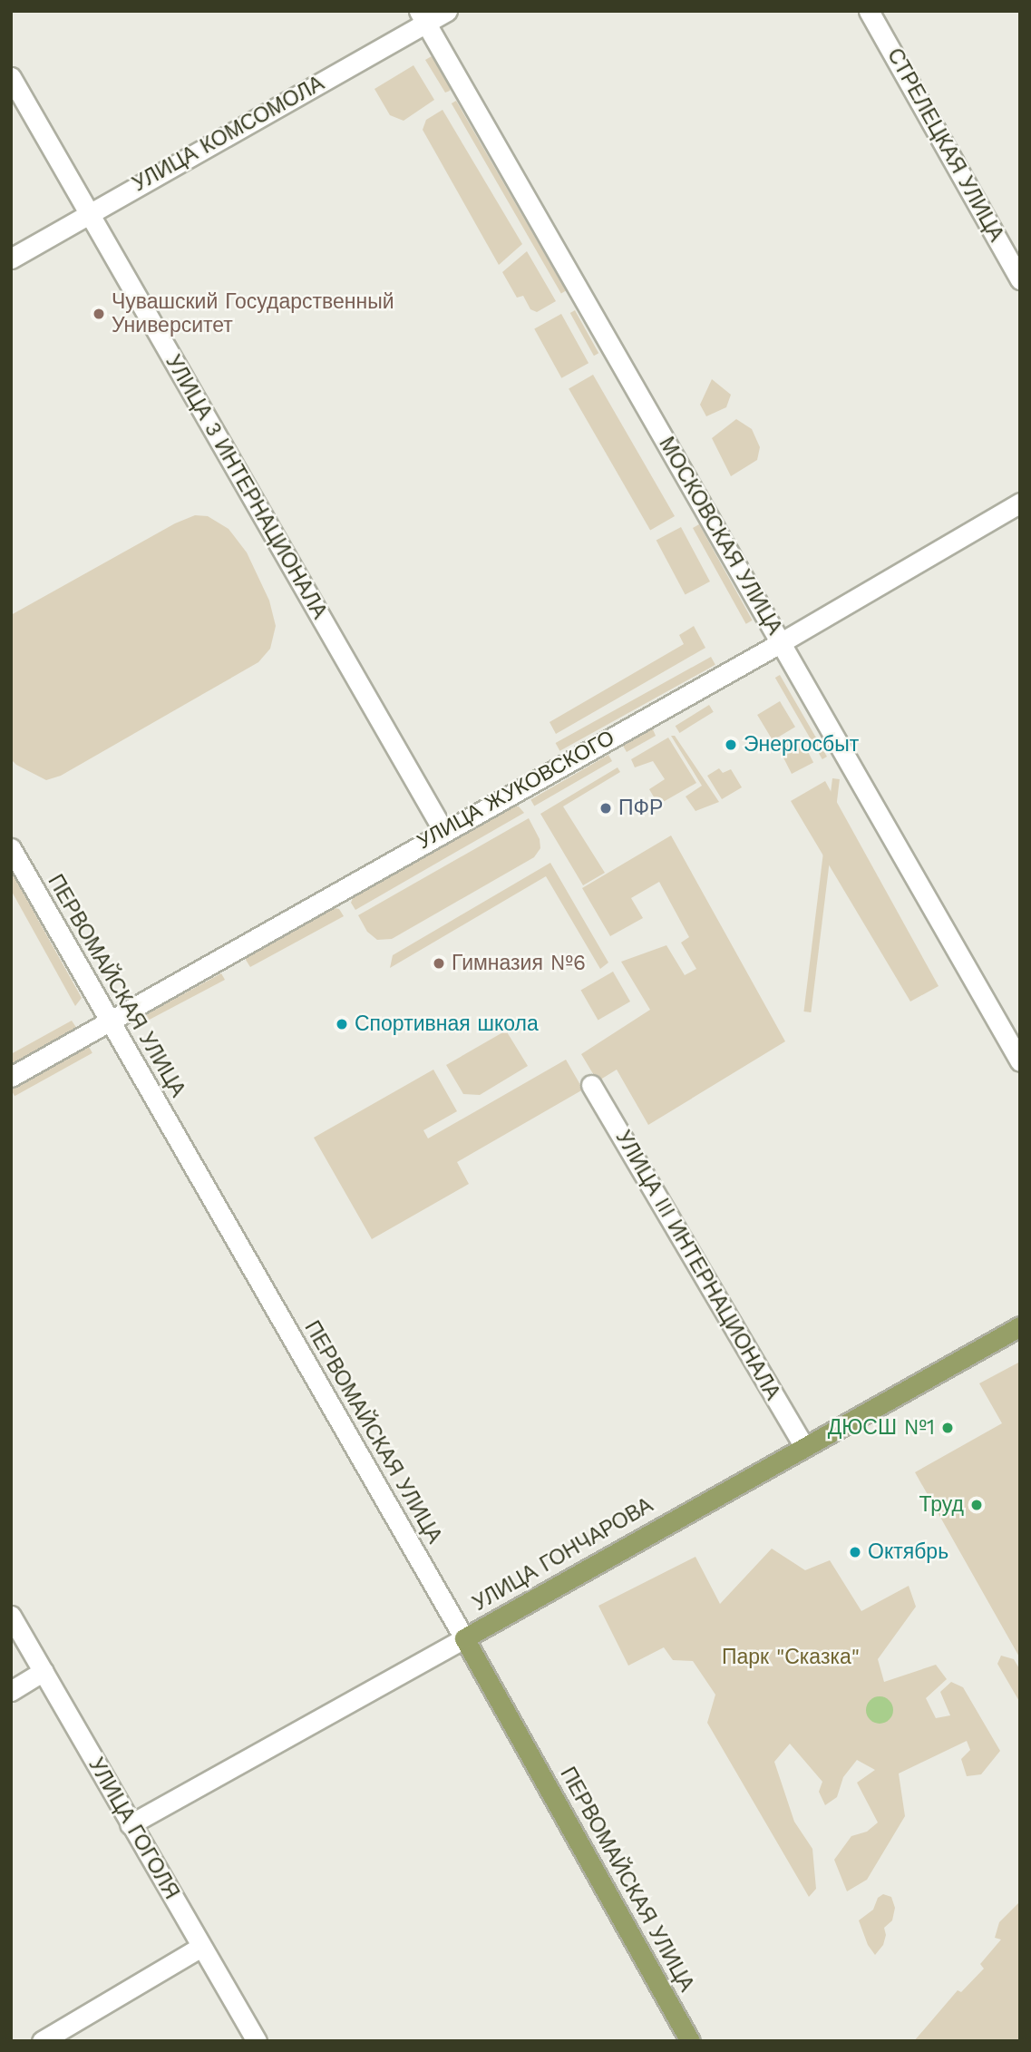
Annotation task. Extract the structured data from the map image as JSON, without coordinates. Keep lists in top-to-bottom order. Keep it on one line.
{"streets":{"main road":["ПЕРВОМАЙСКАЯ УЛИЦА","УЛИЦА ГОНЧАРОВА"],"street":["УЛИЦА КОМСОМОЛА","СТРЕЛЕЦКАЯ УЛИЦА","УЛИЦА 3 ИНТЕРНАЦИОНАЛА","МОСКОВСКАЯ УЛИЦА","УЛИЦА ЖУКОВСКОГО","УЛИЦА III ИНТЕРНАЦИОНАЛА","УЛИЦА ГОГОЛЯ"]},"crossings":[["УЛИЦА КОМСОМОЛА","УЛИЦА 3 ИНТЕРНАЦИОНАЛА"],["УЛИЦА КОМСОМОЛА","МОСКОВСКАЯ УЛИЦА"],["УЛИЦА 3 ИНТЕРНАЦИОНАЛА","УЛИЦА ЖУКОВСКОГО"],["МОСКОВСКАЯ УЛИЦА","УЛИЦА ЖУКОВСКОГО"],["УЛИЦА ЖУКОВСКОГО","ПЕРВОМАЙСКАЯ УЛИЦА"],["ПЕРВОМАЙСКАЯ УЛИЦА","УЛИЦА ГОНЧАРОВА"],["УЛИЦА III ИНТЕРНАЦИОНАЛА","УЛИЦА ГОНЧАРОВА"],["УЛИЦА ГОНЧАРОВА","УЛИЦА ГОГОЛЯ"]],"parks":["Парк \"Сказка\""],"places":["Чувашский Государственный Университет","Энергосбыт","ПФР","Гимназия №6","Спортивная школа","ДЮСШ №1","Труд","Октябрь"]}
